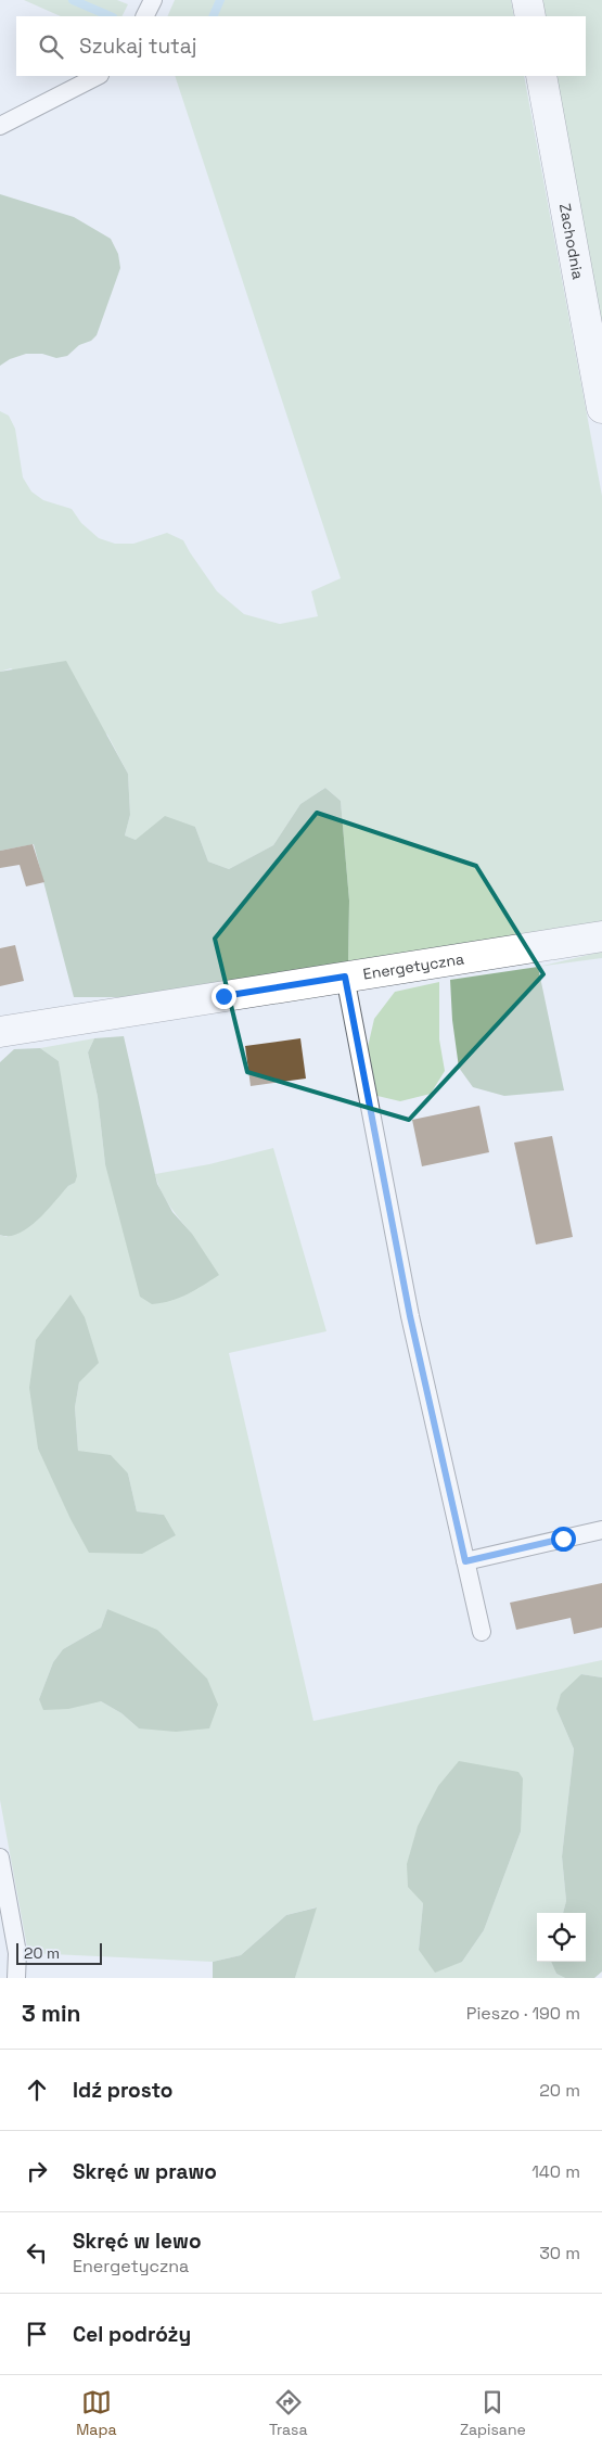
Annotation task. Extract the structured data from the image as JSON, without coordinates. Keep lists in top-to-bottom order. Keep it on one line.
{"streets":{"street":["Zachodnia","Energetyczna"]},"scale_bar":"20 m","page":{"search":"Szukaj tutaj","scale":"20 m","heading":["3 min","Pieszo · 190 m"],"list":[["Idź prosto","20 m"],["Skręć w prawo","140 m"],["Skręć w lewo","Energetyczna","30 m"],"Cel podróży"],"nav":["Mapa","Trasa","Zapisane"]}}
